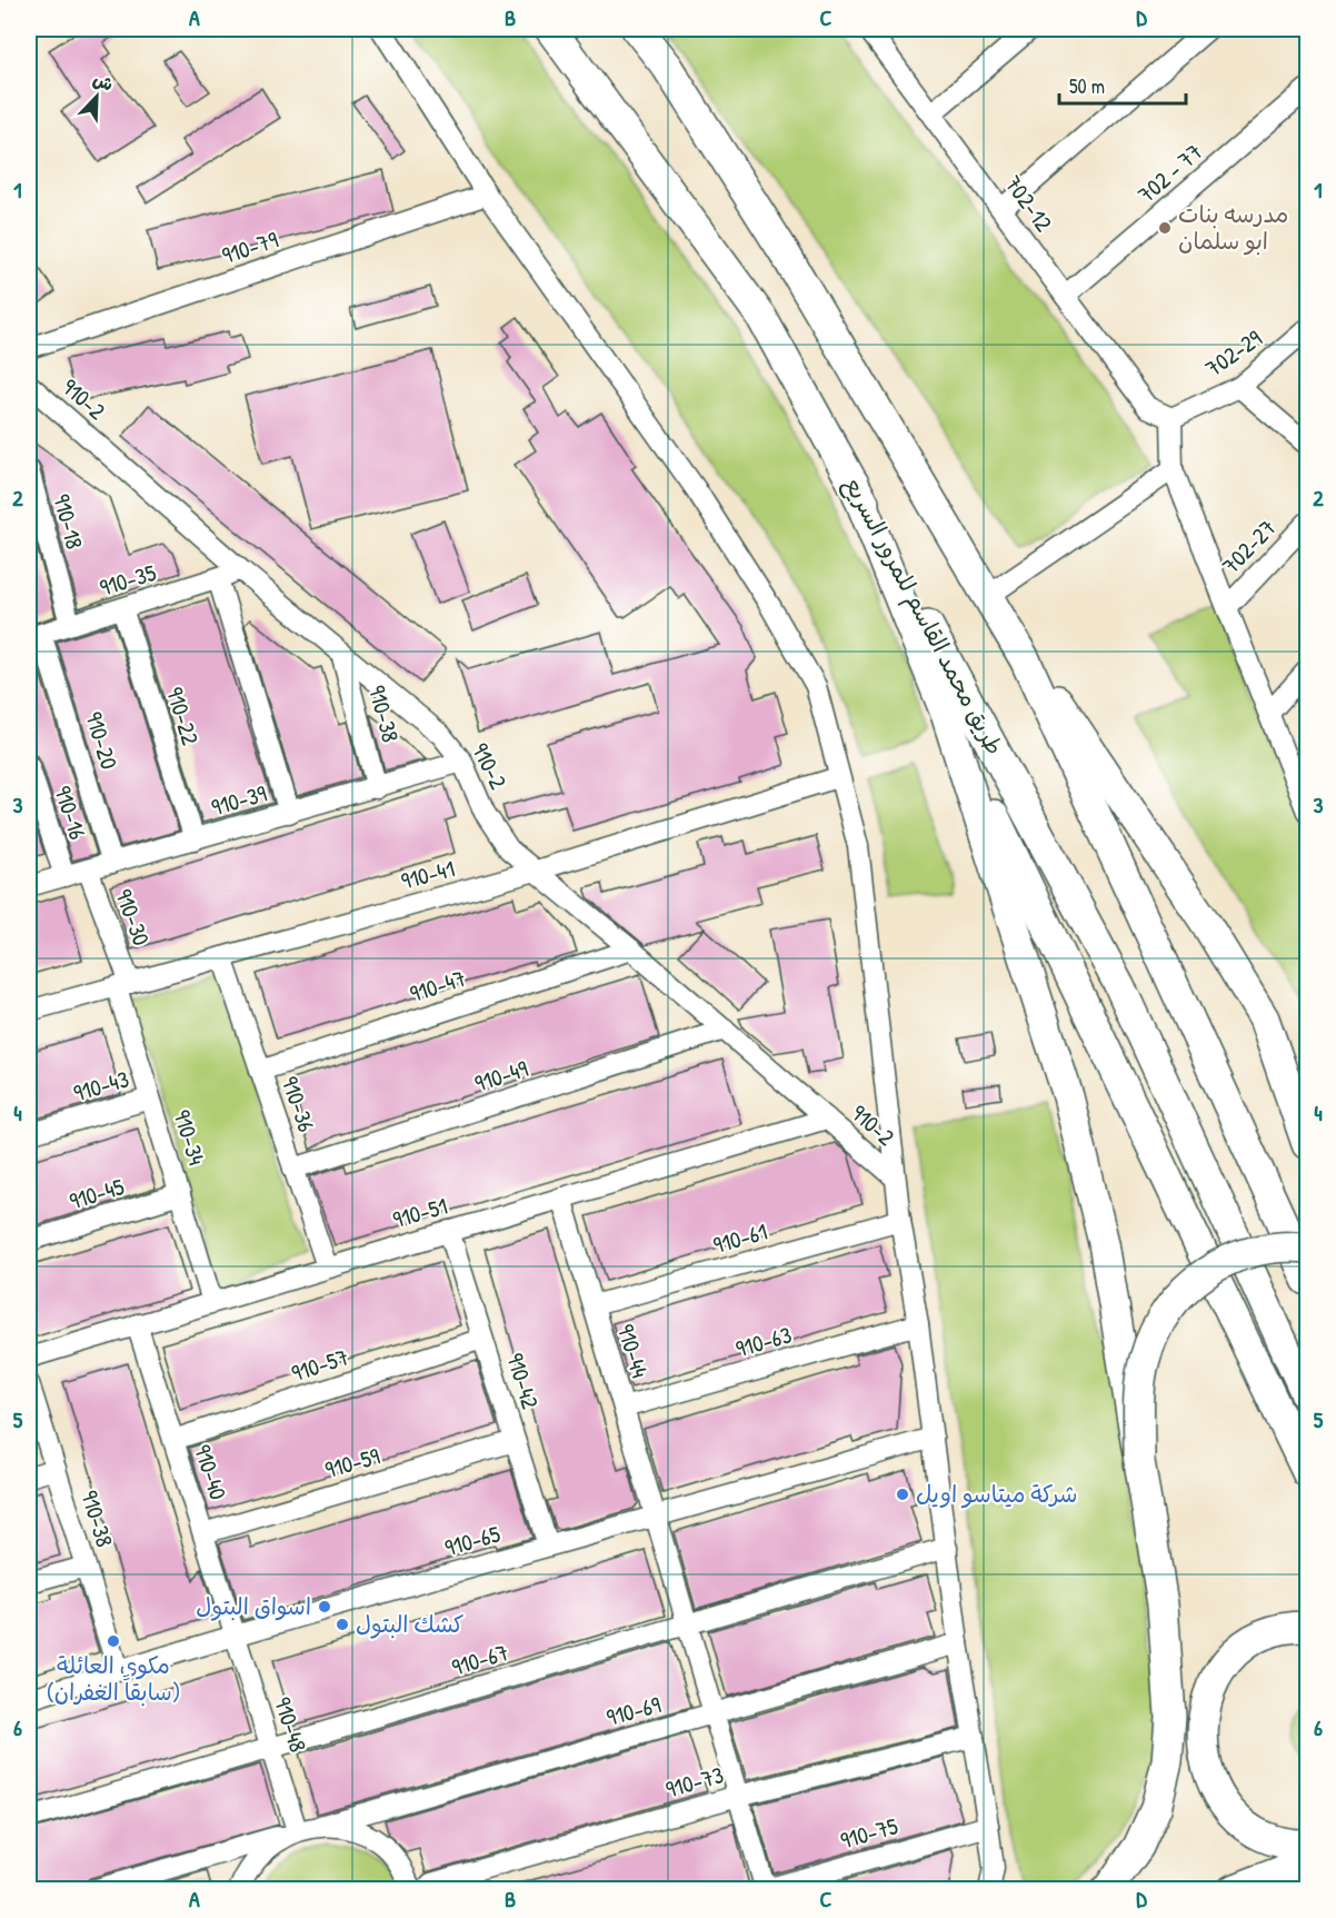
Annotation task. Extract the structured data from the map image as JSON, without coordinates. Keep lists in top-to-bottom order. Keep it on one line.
{"streets":{"highway":["طريق محمد القاسم للمرور السريع"],"street":["702 - 77","702-12","910-79","702-29","910-2","910-18","702-27","910-35","910-38","910-22","910-20","910-39","910-16","910-41","910-30","910-47","910-49","910-43","910-36","910-34","910-45","910-51","910-61","910-63","910-44","910-57","910-42","910-59","910-40","910-65","910-67","910-69","910-48","910-73","910-75"]},"crossings":[["702 - 77","702-12"],["702-12","702-29"],["910-2","910-35"],["910-2","910-38"],["910-2","910-39"],["910-2","910-41"],["910-2","910-47"],["910-2","910-49"],["910-2","910-51"],["910-18","910-35"],["910-35","910-22"],["910-35","910-20"],["910-38","910-39"],["910-38","910-65"],["910-22","910-39"],["910-20","910-39"],["910-39","910-16"],["910-39","910-30"],["910-41","910-30"],["910-41","910-36"],["910-41","910-34"],["910-30","910-34"],["910-47","910-36"],["910-49","910-36"],["910-43","910-34"],["910-36","910-51"],["910-34","910-45"],["910-34","910-51"],["910-51","910-44"],["910-51","910-42"],["910-51","910-40"],["910-61","910-44"],["910-63","910-44"],["910-44","910-65"],["910-44","910-67"],["910-44","910-69"],["910-44","910-73"],["910-44","910-75"],["910-57","910-42"],["910-57","910-40"],["910-42","910-59"],["910-42","910-65"],["910-59","910-40"],["910-40","910-65"],["910-40","910-48"],["910-65","910-48"],["910-67","910-48"]],"places":["مدرسه بنات ابو سلمان","شركة ميتاسو اويل","اسواق البتول","كشك البتول","مكوى العائلة (سابقاً الغفران)"],"scale_bar":"50 m","north":"top right","grid":{"columns":["A","B","C","D"],"rows":["1","2","3","4","5","6"]}}
